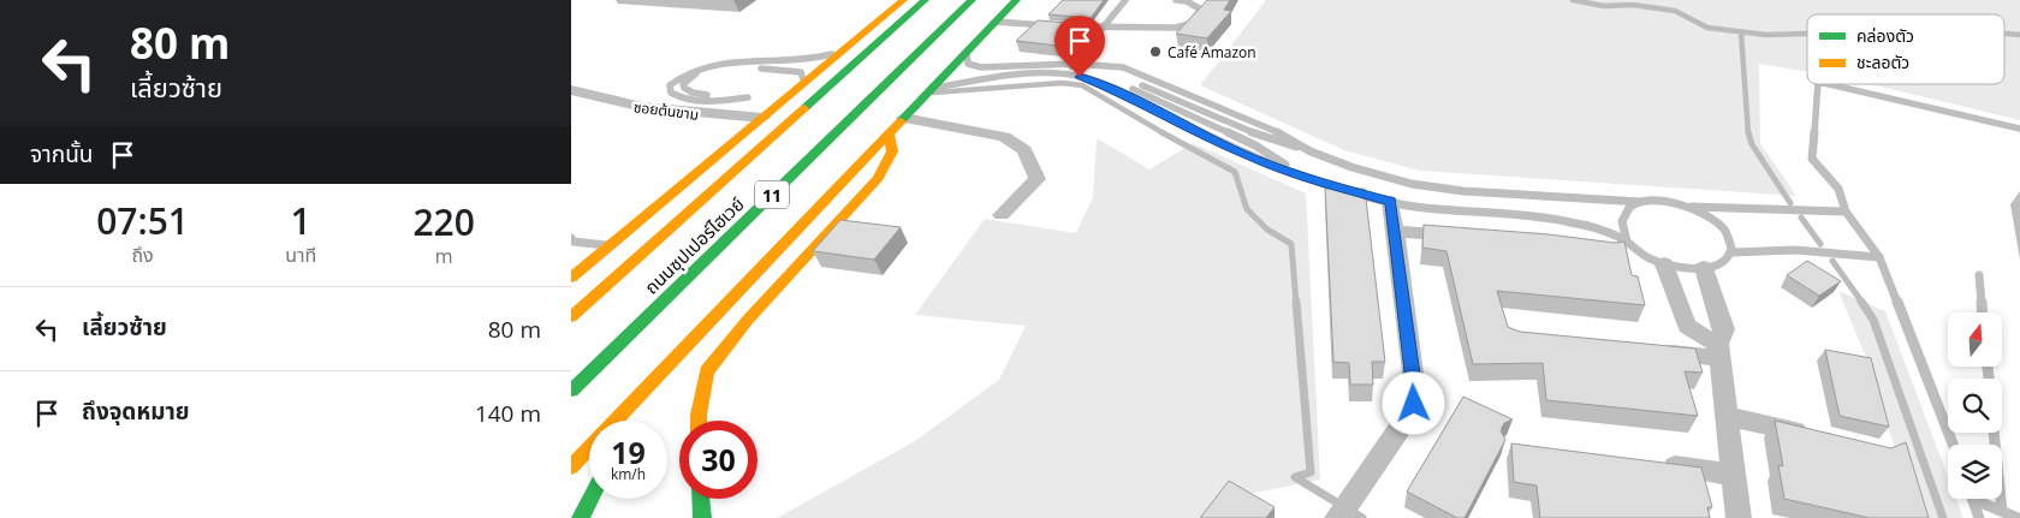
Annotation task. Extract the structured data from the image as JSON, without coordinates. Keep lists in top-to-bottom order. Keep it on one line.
{"streets":{"main road":["11","ถนนซุปเปอร์ไฮเวย์"],"street":["ซอยต้นขาม"]},"places":["Café Amazon"],"legend":["คล่องตัว","ชะลอตัว"],"north":"top","page":{"turn":["80 m","เลี้ยวซ้าย"],"then":"จากนั้น","eta":["07:51","ถึง","1","นาที","220","m"],"list":[{"name":"เลี้ยวซ้าย","value":"80 m"},{"name":"ถึงจุดหมาย","value":"140 m"}],"speed":"19 km/h","limit":"30"}}
